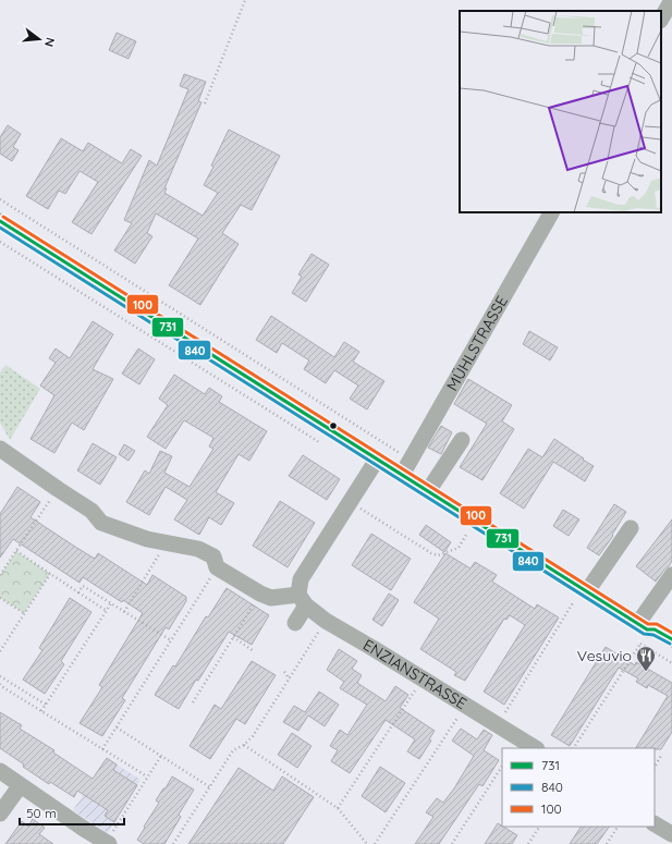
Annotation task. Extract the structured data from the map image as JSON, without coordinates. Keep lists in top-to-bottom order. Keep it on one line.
{"streets":{"street":["MÜHLSTRASSE","ENZIANSTRASSE"]},"places":{"restaurant":["Vesuvio"]},"lines":["transit line 100","transit line 731","transit line 840"],"legend":["731","840","100"],"scale_bar":"50 m","north":"right"}
